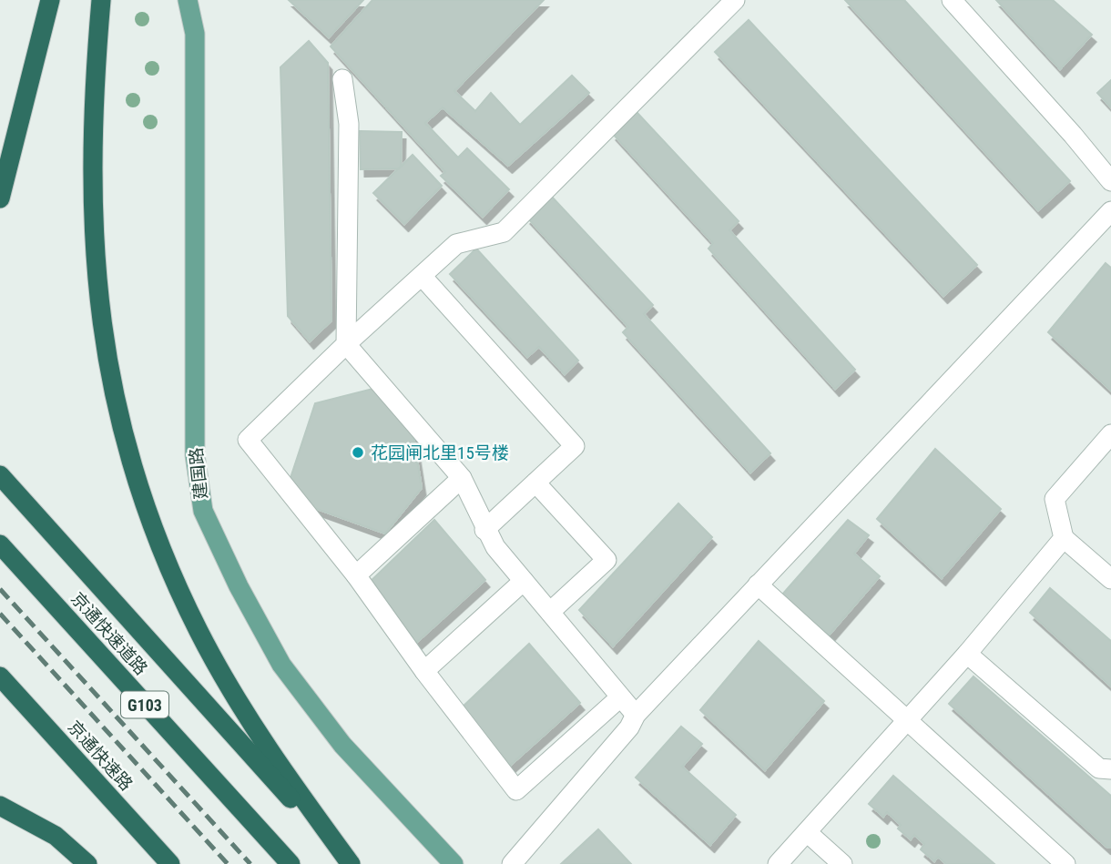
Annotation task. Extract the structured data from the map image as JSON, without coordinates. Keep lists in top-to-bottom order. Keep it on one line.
{"streets":{"highway":["京通快速道路","G103","京通快速路"],"main road":["建国路"]},"places":["花园闸北里15号楼"]}
